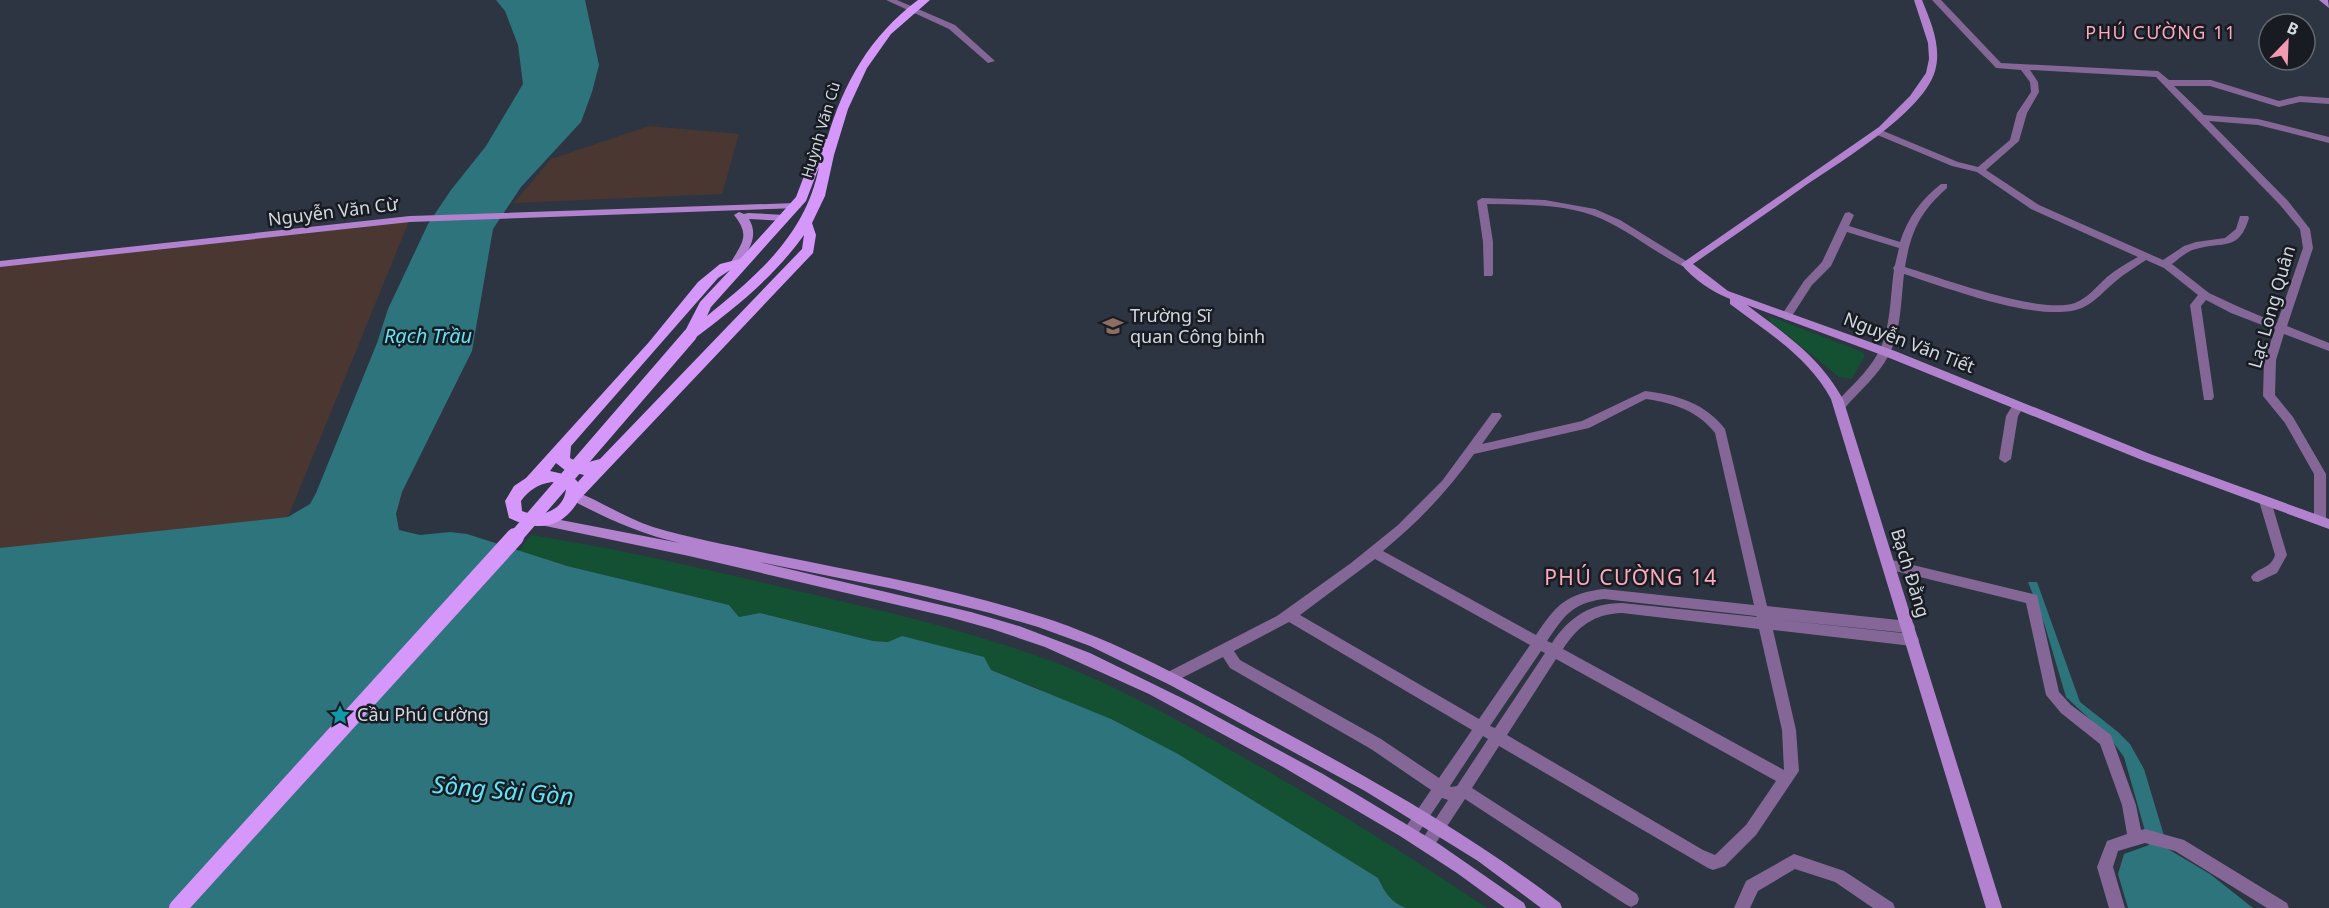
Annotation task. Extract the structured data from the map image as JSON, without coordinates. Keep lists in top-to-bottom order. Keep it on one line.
{"streets":{"main road":["Huỳnh Văn Cù"],"street":["Nguyễn Văn Cừ","Lạc Long Quân","Nguyễn Văn Tiết","Bạch Đằng"]},"crossings":[["Lạc Long Quân","Nguyễn Văn Tiết"],["Nguyễn Văn Tiết","Bạch Đằng"]],"districts":["PHÚ CƯỜNG 11","PHÚ CƯỜNG 14"],"water":["Rạch Trầu","Sông Sài Gòn"],"places":{"school or university":["Trường Sĩ quan Công binh"],"place":["Cầu Phú Cường"]},"north":"top right"}
